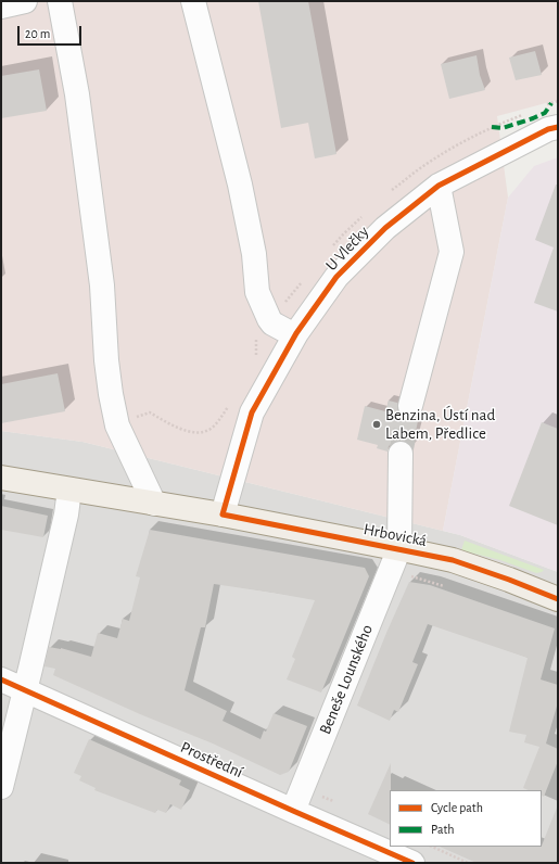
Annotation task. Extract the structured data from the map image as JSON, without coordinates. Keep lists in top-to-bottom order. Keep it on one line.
{"streets":{"main road":["Hrbovická"],"street":["U Vlečky","Beneše Lounského","Prostřední"]},"crossings":[["U Vlečky","Hrbovická"],["Hrbovická","Beneše Lounského"],["Beneše Lounského","Prostřední"]],"places":["Benzina, Ústí nad Labem, Předlice"],"legend":["Cycle path","Path"],"scale_bar":"20 m"}
